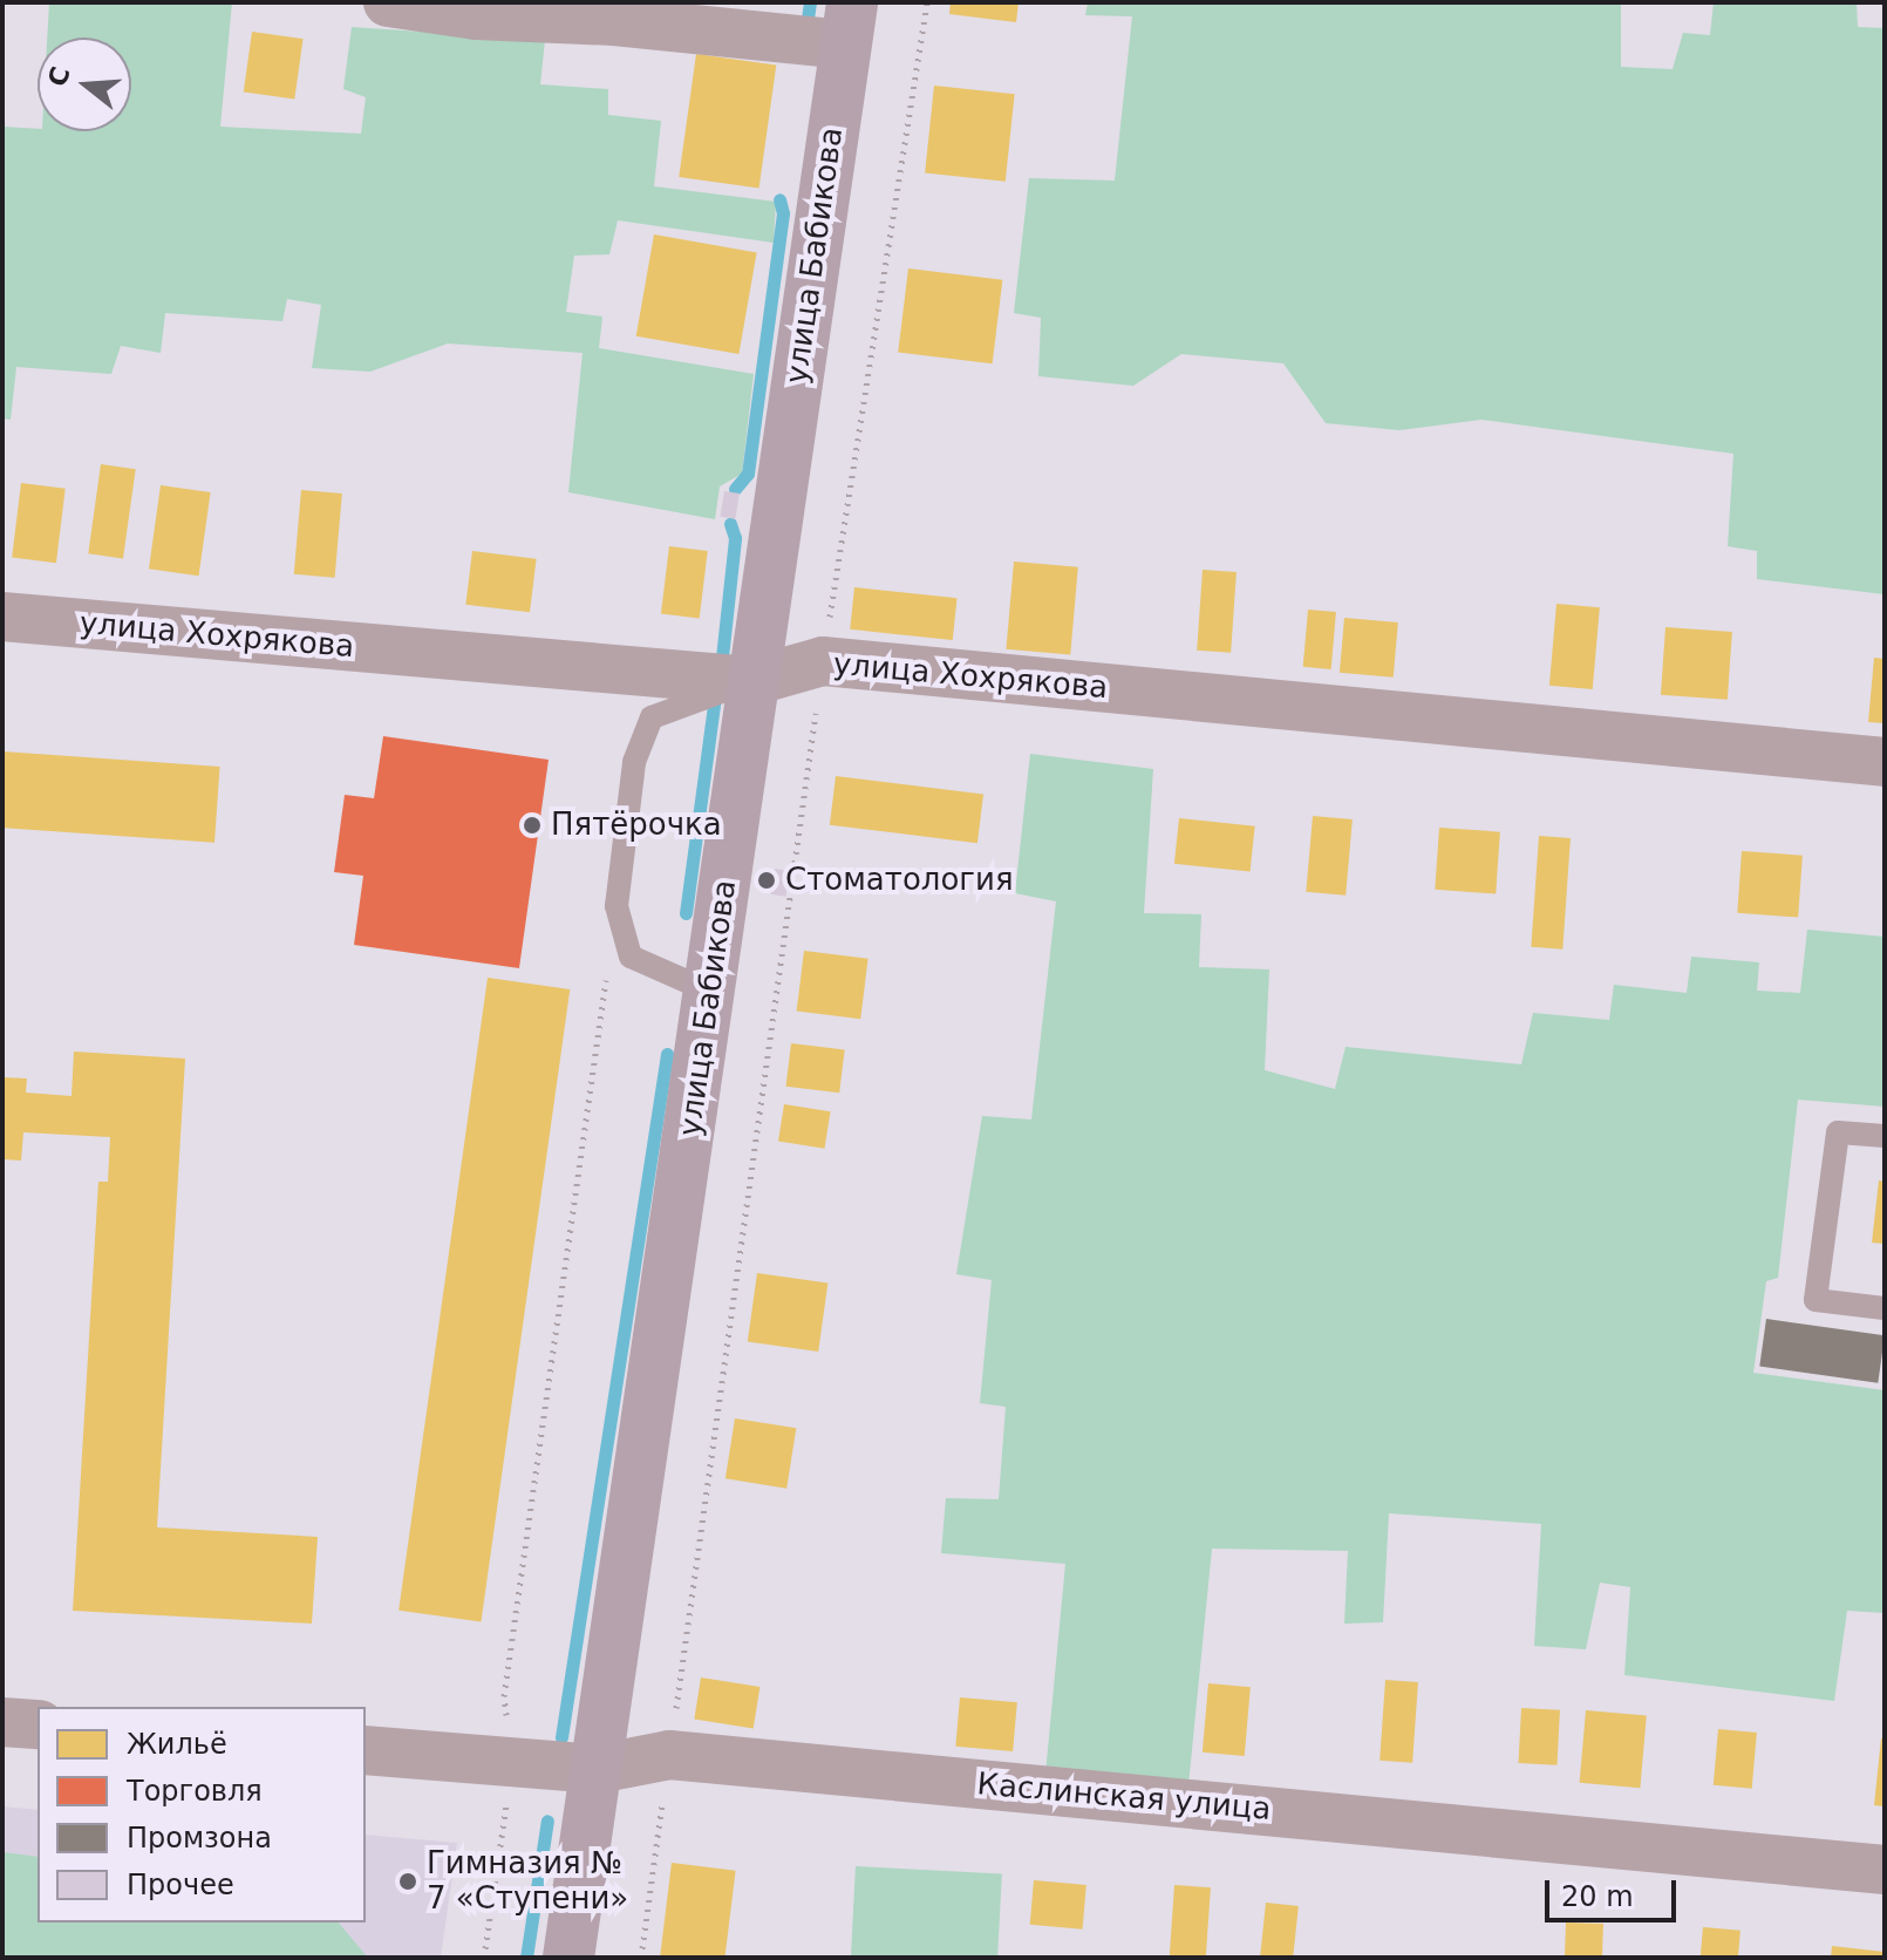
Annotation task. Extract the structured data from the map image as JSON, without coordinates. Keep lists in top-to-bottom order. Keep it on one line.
{"streets":{"main road":["улица Бабикова"],"street":["улица Хохрякова","Каслинская улица"]},"crossings":[["улица Бабикова","улица Хохрякова"],["улица Бабикова","Каслинская улица"]],"places":["Пятёрочка","Стоматология","Гимназия № 7 «Ступени»"],"legend":["Жильё","Торговля","Промзона","Прочее"],"scale_bar":"20 m","north":"left"}
